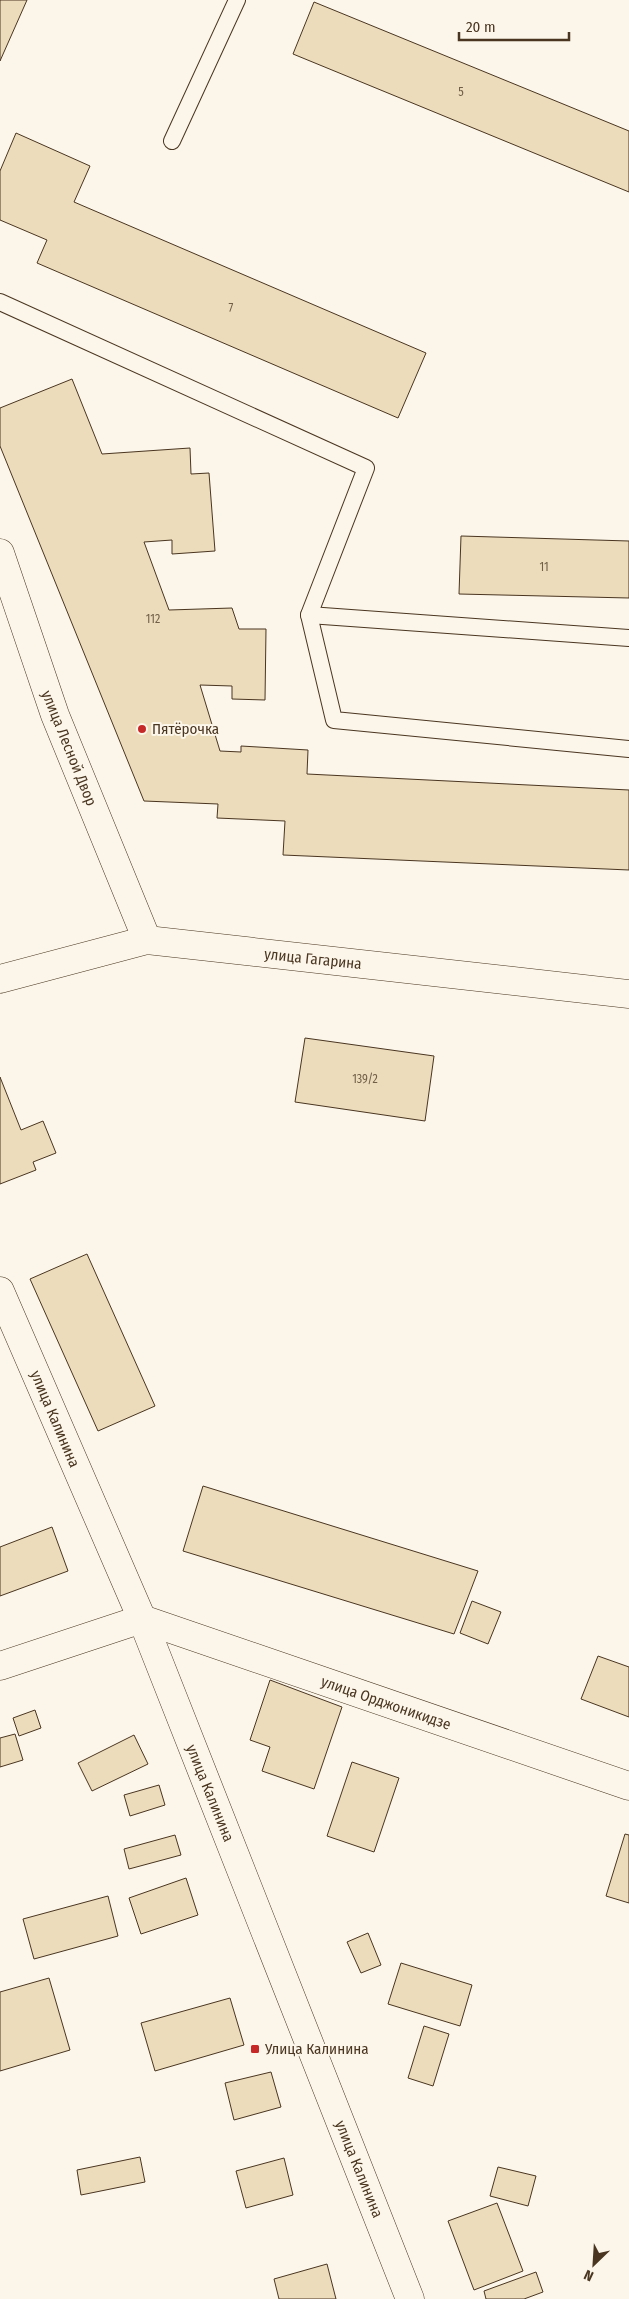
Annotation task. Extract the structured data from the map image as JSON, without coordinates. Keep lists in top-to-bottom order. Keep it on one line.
{"streets":{"street":["улица Лесной Двор","улица Гагарина","улица Калинина","улица Орджоникидзе"]},"crossings":[["улица Лесной Двор","улица Гагарина"],["улица Калинина","улица Орджоникидзе"]],"places":{"other":["Пятёрочка"],"transit":["Улица Калинина"]},"house_numbers":["5","7","11","112","139/2"],"scale_bar":"20 m","north":"bottom left"}
